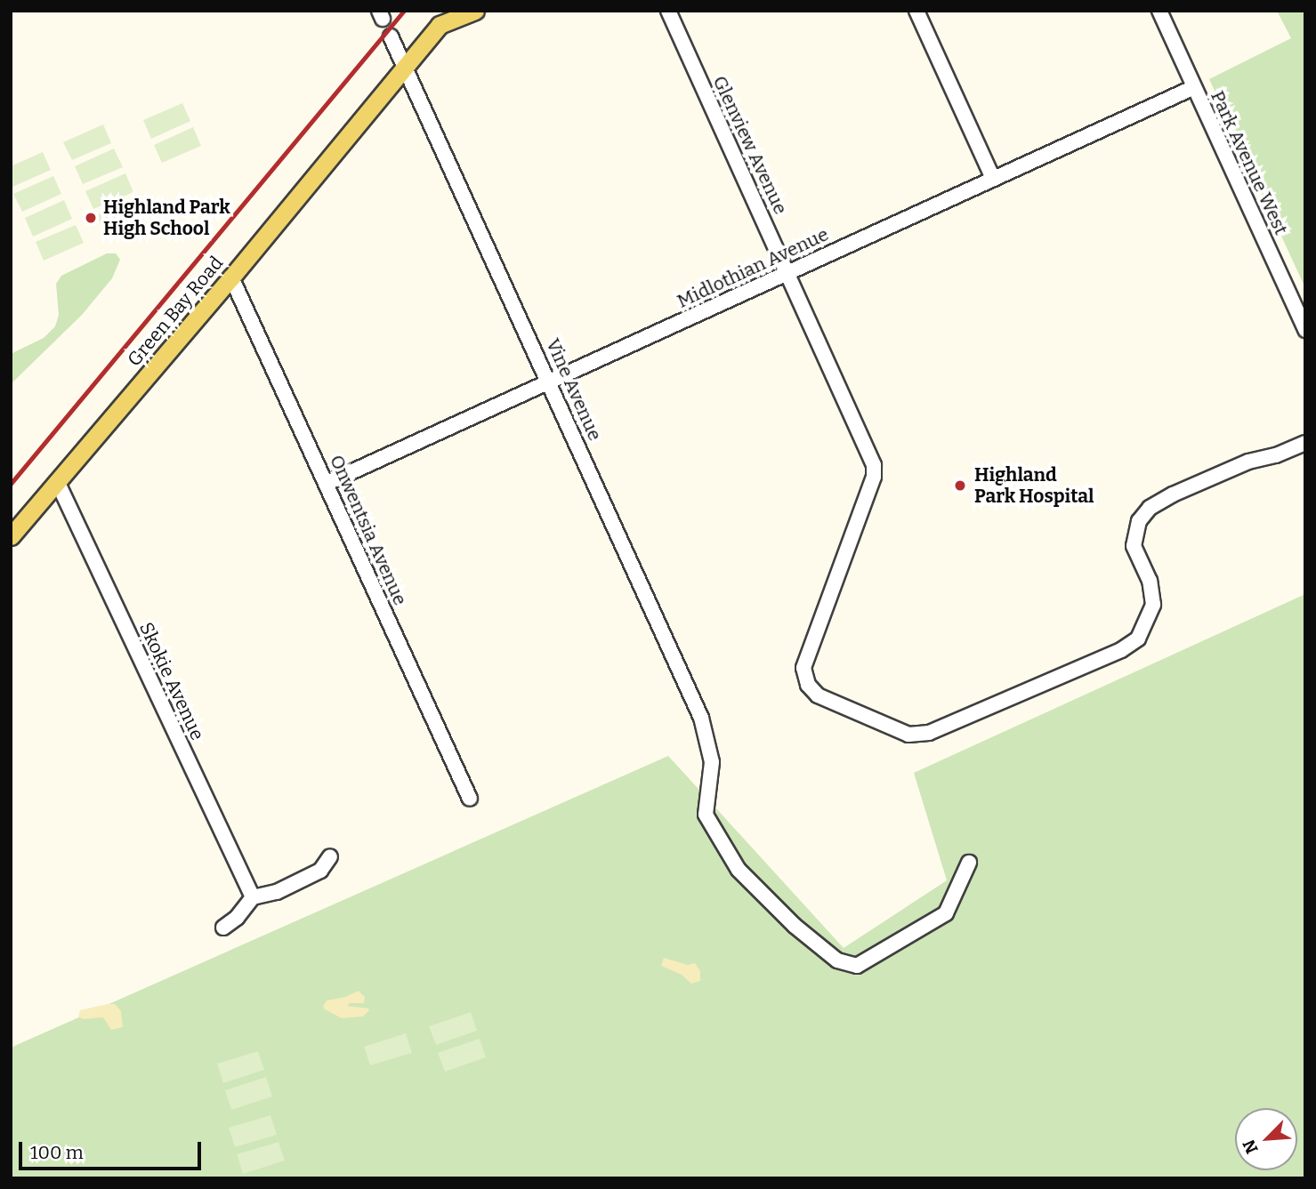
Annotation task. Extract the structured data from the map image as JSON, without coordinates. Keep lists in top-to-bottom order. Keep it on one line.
{"streets":{"main road":["Green Bay Road"],"street":["Glenview Avenue","Park Avenue West","Midlothian Avenue","Vine Avenue","Onwentsia Avenue","Skokie Avenue"]},"crossings":[["Glenview Avenue","Midlothian Avenue"],["Park Avenue West","Midlothian Avenue"],["Midlothian Avenue","Vine Avenue"],["Midlothian Avenue","Onwentsia Avenue"],["Green Bay Road","Vine Avenue"],["Green Bay Road","Onwentsia Avenue"],["Green Bay Road","Skokie Avenue"]],"places":["Highland Park High School","Highland Park Hospital"],"scale_bar":"100 m","north":"bottom left"}
